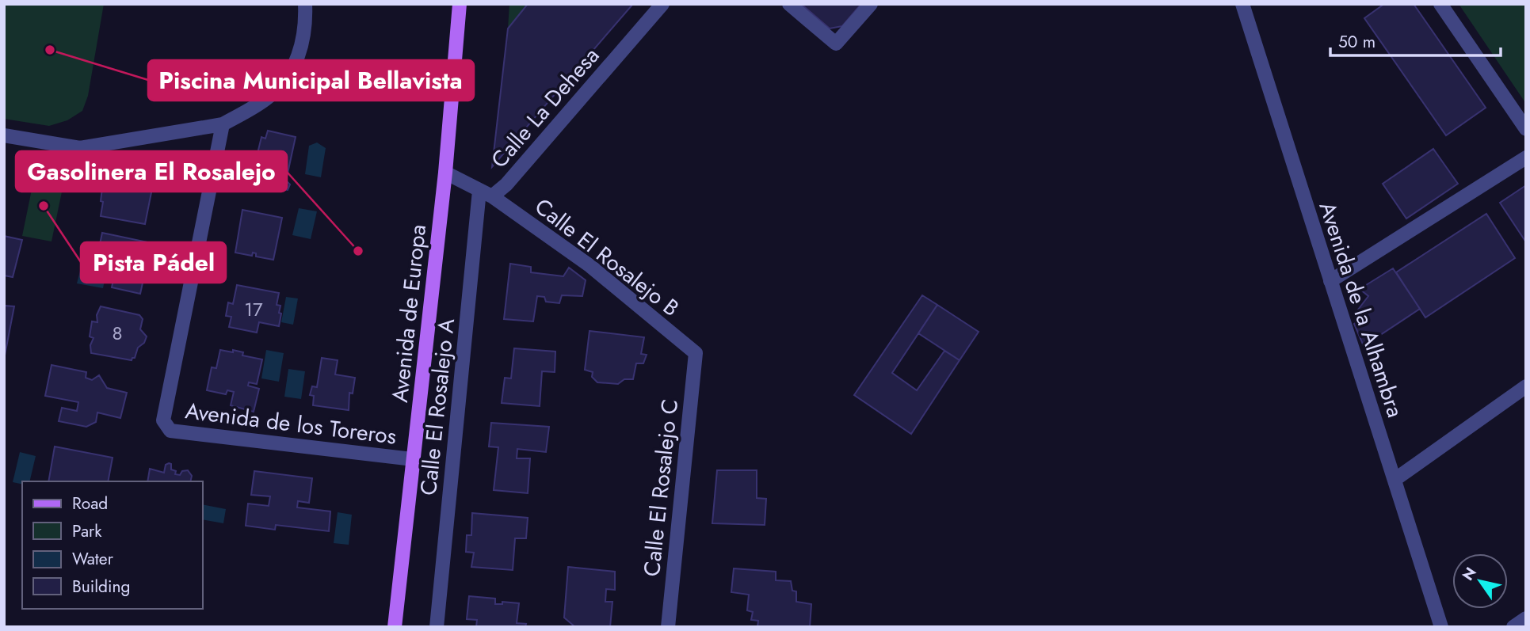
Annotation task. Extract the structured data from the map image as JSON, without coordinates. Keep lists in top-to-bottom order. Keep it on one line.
{"streets":{"main road":["Avenida de Europa"],"street":["Calle La Dehesa","Calle El Rosalejo B","Avenida de la Alhambra","Calle El Rosalejo A","Avenida de los Toreros","Calle El Rosalejo C"]},"crossings":[["Calle La Dehesa","Calle El Rosalejo B"],["Calle La Dehesa","Avenida de Europa"],["Calle La Dehesa","Calle El Rosalejo A"],["Calle El Rosalejo B","Calle El Rosalejo A"],["Calle El Rosalejo B","Calle El Rosalejo C"],["Avenida de Europa","Avenida de los Toreros"]],"places":["Piscina Municipal Bellavista","Pista Pádel","Gasolinera El Rosalejo"],"house_numbers":["17","8"],"legend":["Road","Park","Water","Building"],"scale_bar":"50 m","north":"top left"}
